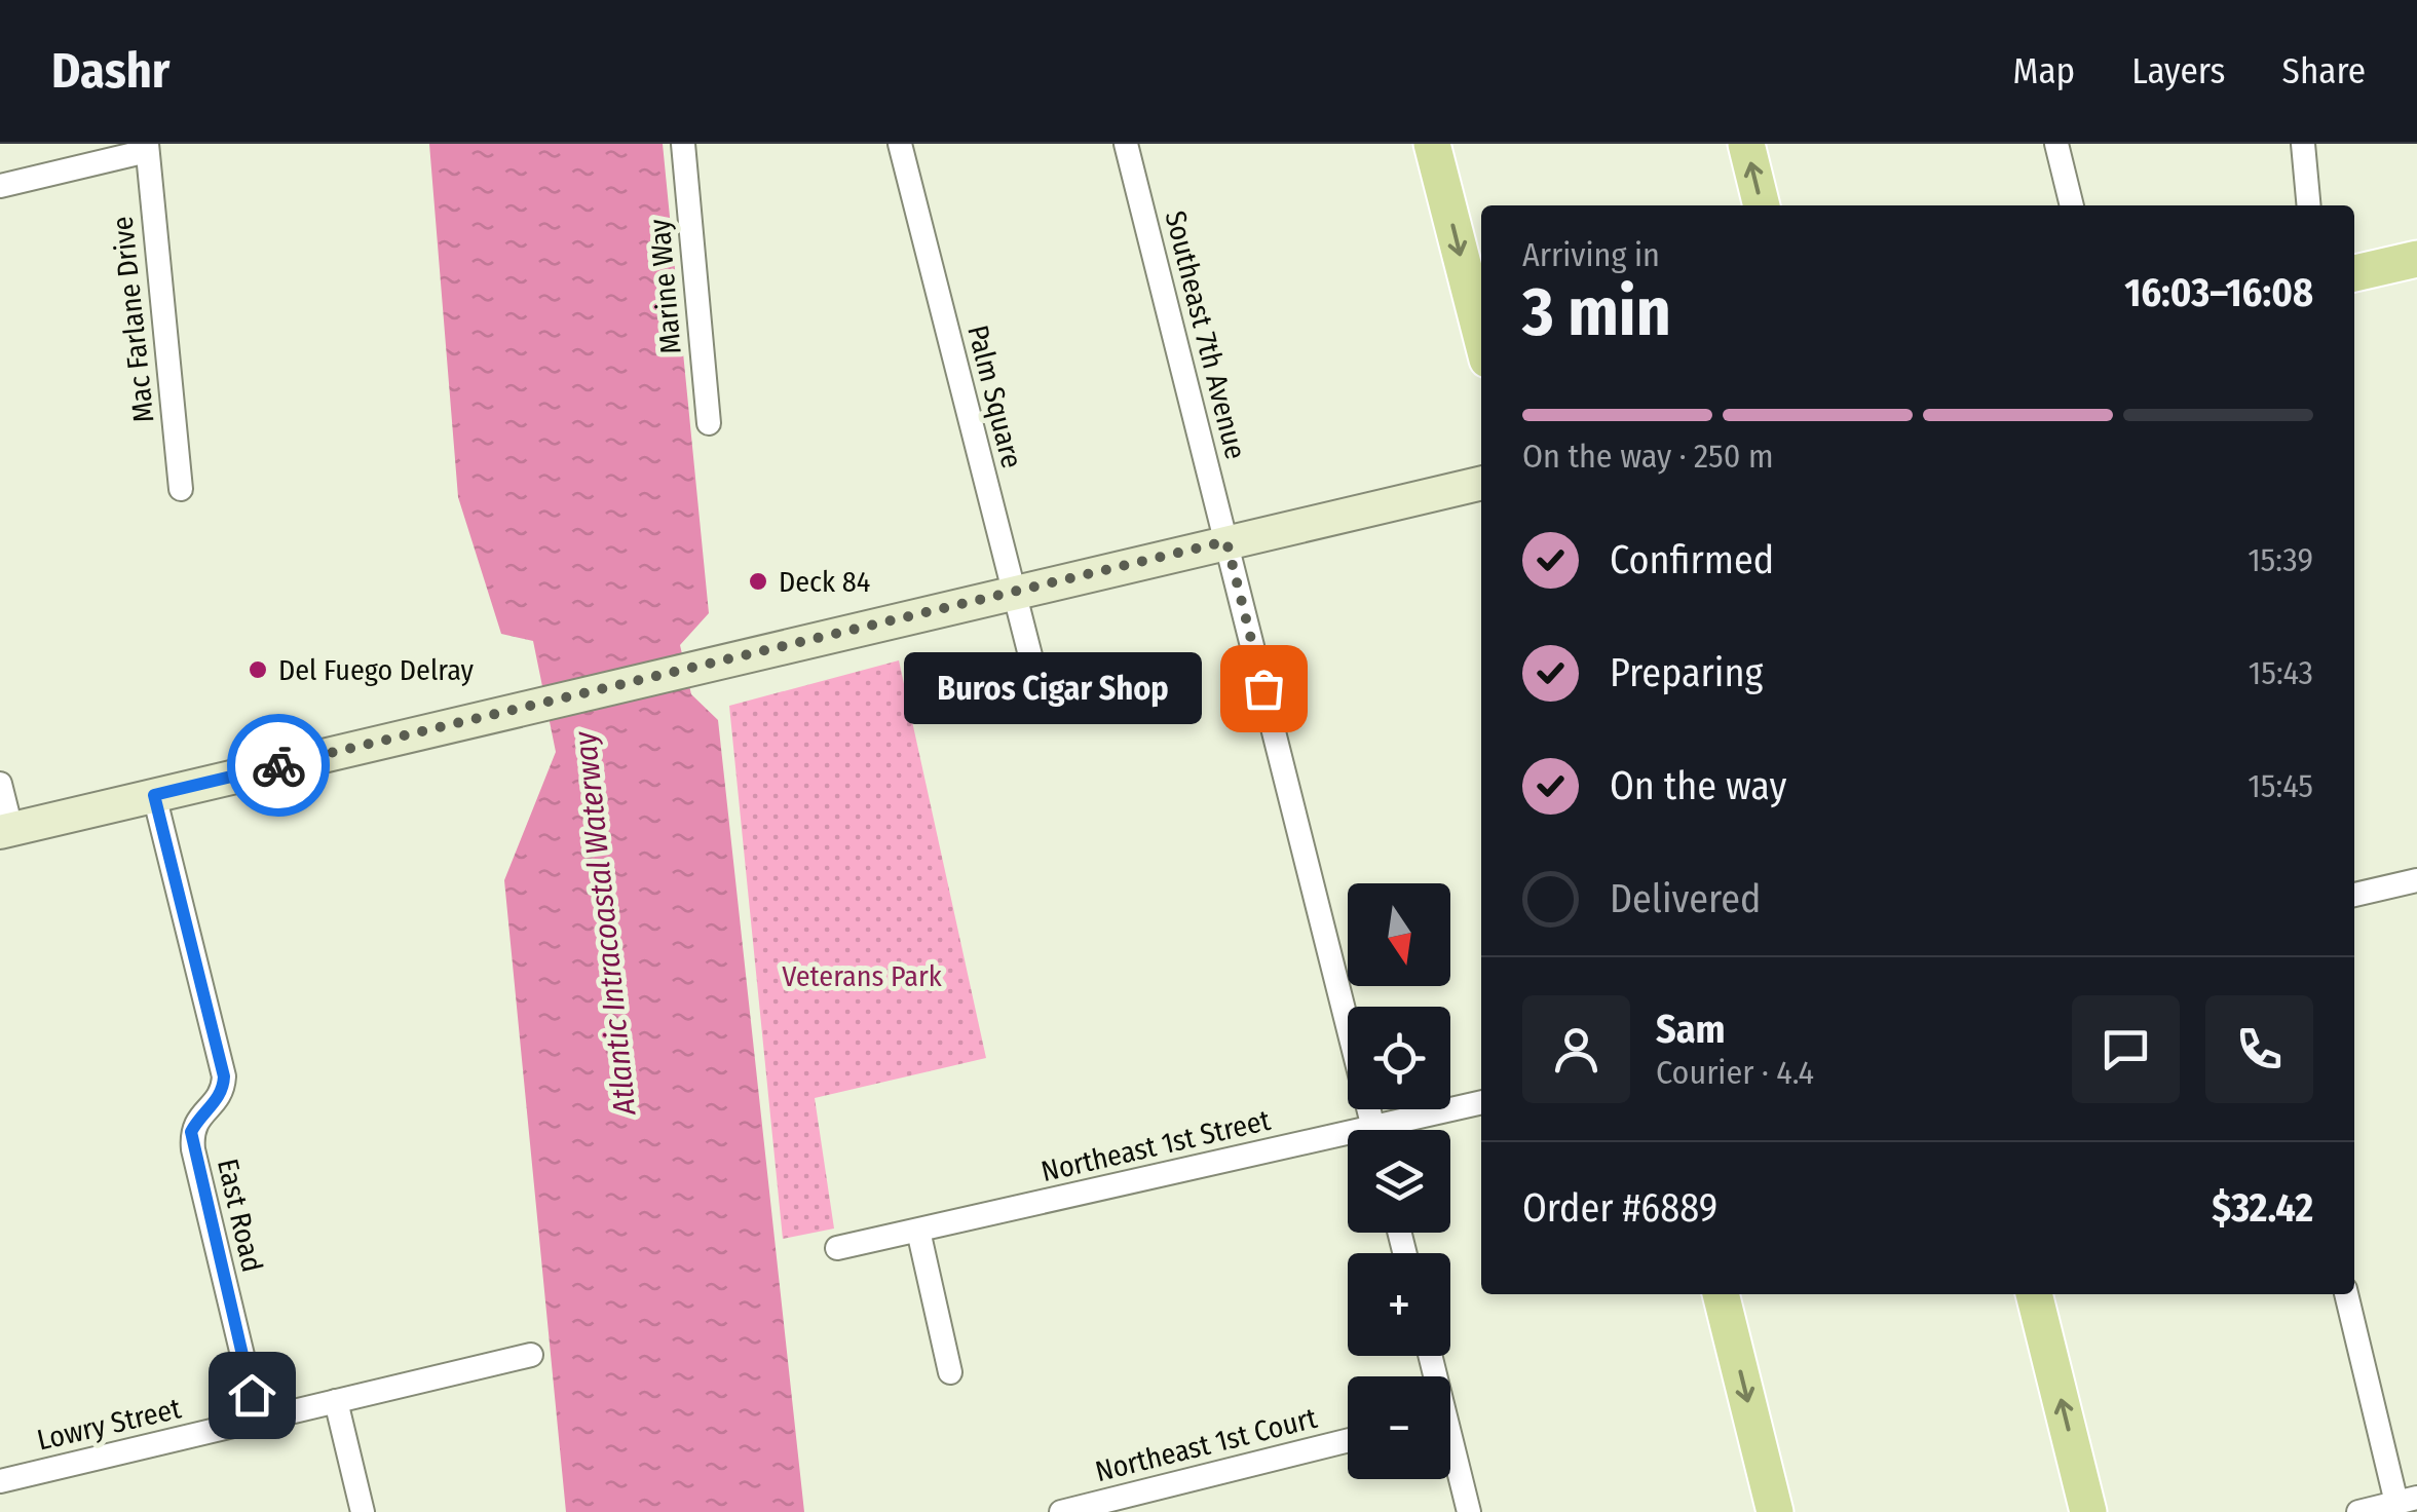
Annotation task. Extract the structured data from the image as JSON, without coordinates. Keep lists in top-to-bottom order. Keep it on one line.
{"streets":{"street":["Marine Way","Mac Farlane Drive","Southeast 7th Avenue","Palm Square","Northeast 1st Street","East Road","Lowry Street","Northeast 1st Court"]},"crossings":[["East Road","Lowry Street"]],"water":["Atlantic Intracoastal Waterway"],"parks":["Veterans Park"],"places":["Deck 84","Del Fuego Delray","Buros Cigar Shop"],"north":"bottom","page":{"header":"Dashr","nav":["Map","Layers","Share"],"heading":["3 min","Arriving in","16:03–16:08"],"panel":["Sam","Courier · 4.4","Order #6889","$32.42"],"bar":"On the way · 250 m","list":[["Confirmed","15:39"],["Preparing","15:43"],["On the way","15:45"],"Delivered"],"bubble":"Buros Cigar Shop","map_buttons":["+","−"]}}
